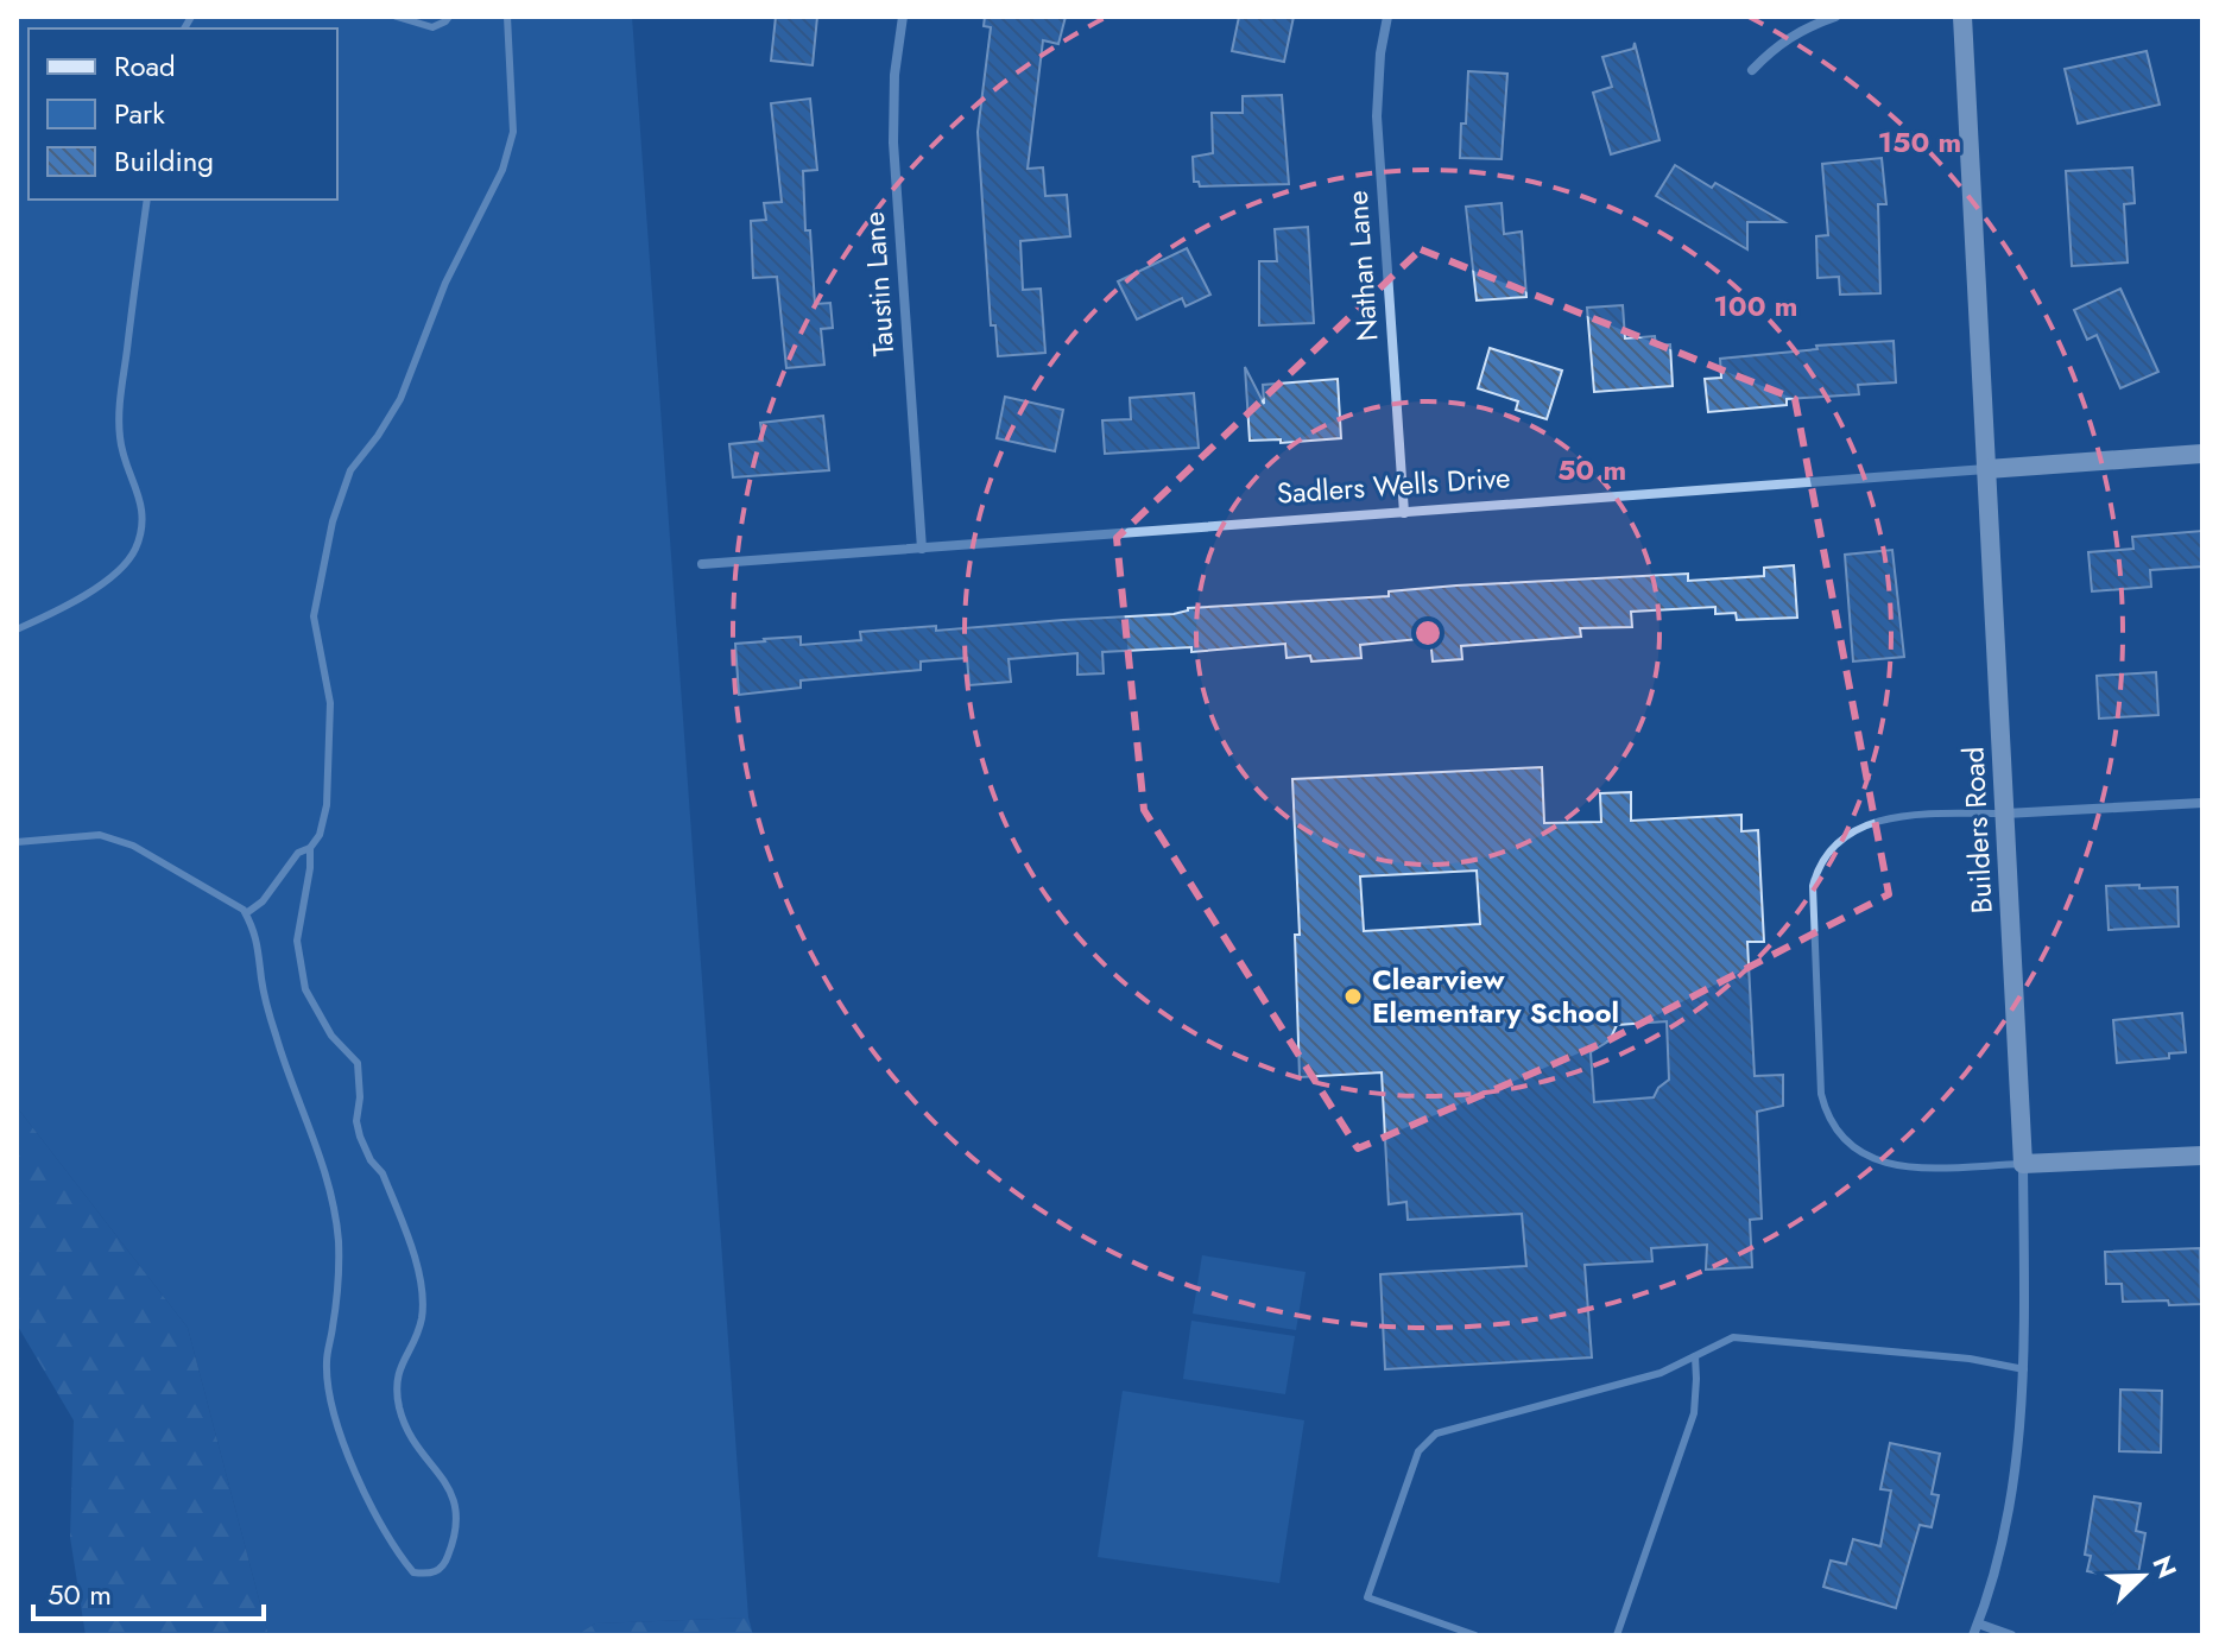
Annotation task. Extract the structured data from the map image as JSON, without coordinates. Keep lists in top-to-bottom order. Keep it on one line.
{"streets":{"street":["Nathan Lane","Taustin Lane","Sadlers Wells Drive","Builders Road"]},"crossings":[["Nathan Lane","Sadlers Wells Drive"],["Taustin Lane","Sadlers Wells Drive"],["Sadlers Wells Drive","Builders Road"]],"places":["Clearview Elementary School"],"legend":["Road","Park","Building"],"scale_bar":"50 m","north":"top right","rings":["150 m","100 m","50 m"]}
